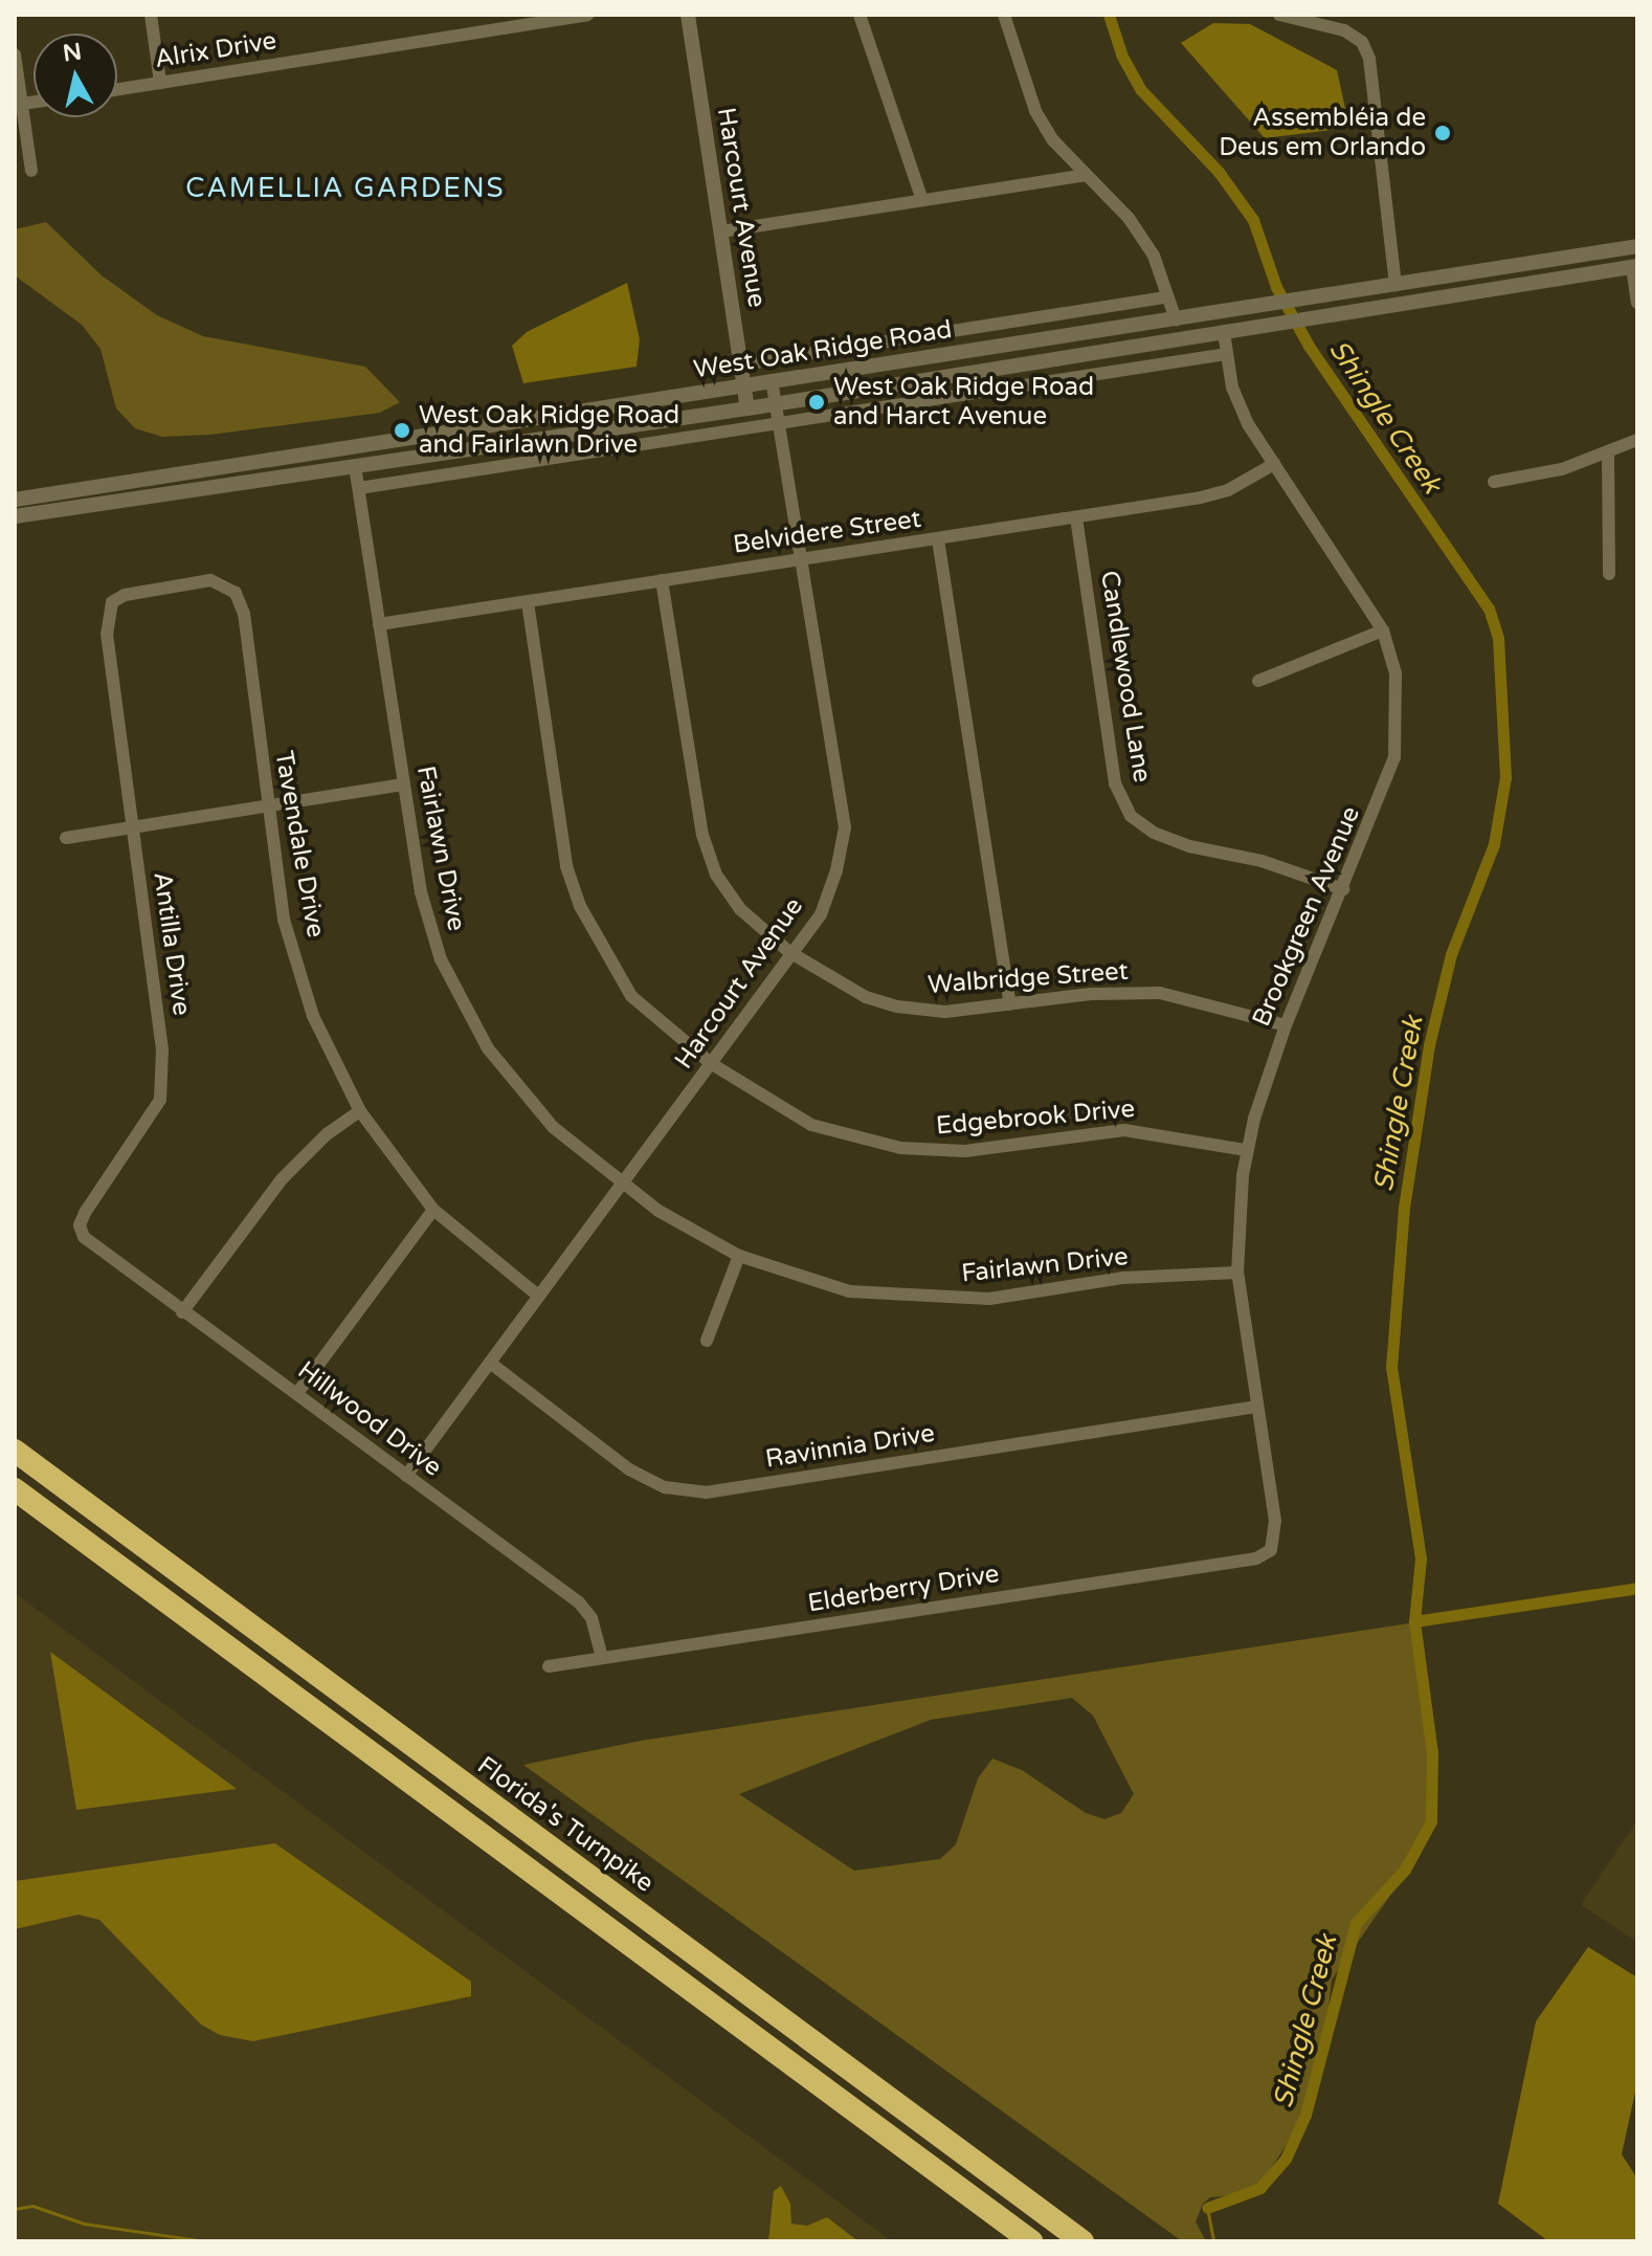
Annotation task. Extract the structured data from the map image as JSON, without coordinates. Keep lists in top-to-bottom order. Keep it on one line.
{"streets":{"highway":["Florida's Turnpike"],"street":["Alrix Drive","Harcourt Avenue","West Oak Ridge Road","Belvidere Street","Candlewood Lane","Tavendale Drive","Fairlawn Drive","Brookgreen Avenue","Antilla Drive","Walbridge Street","Edgebrook Drive","Hillwood Drive","Ravinnia Drive","Elderberry Drive"]},"crossings":[["Harcourt Avenue","West Oak Ridge Road"],["Harcourt Avenue","Belvidere Street"],["Harcourt Avenue","Tavendale Drive"],["Harcourt Avenue","Fairlawn Drive"],["Harcourt Avenue","Walbridge Street"],["Harcourt Avenue","Edgebrook Drive"],["Harcourt Avenue","Hillwood Drive"],["Harcourt Avenue","Ravinnia Drive"],["West Oak Ridge Road","Fairlawn Drive"],["West Oak Ridge Road","Brookgreen Avenue"],["Belvidere Street","Candlewood Lane"],["Belvidere Street","Fairlawn Drive"],["Belvidere Street","Brookgreen Avenue"],["Belvidere Street","Walbridge Street"],["Belvidere Street","Edgebrook Drive"],["Candlewood Lane","Brookgreen Avenue"],["Tavendale Drive","Antilla Drive"],["Fairlawn Drive","Brookgreen Avenue"],["Brookgreen Avenue","Walbridge Street"],["Brookgreen Avenue","Edgebrook Drive"],["Brookgreen Avenue","Ravinnia Drive"],["Brookgreen Avenue","Elderberry Drive"],["Antilla Drive","Hillwood Drive"],["Hillwood Drive","Elderberry Drive"]],"districts":["CAMELLIA GARDENS"],"water":["Shingle Creek"],"places":["Assembléia de Deus em Orlando","West Oak Ridge Road and Harct Avenue","West Oak Ridge Road and Fairlawn Drive"],"north":"top"}
